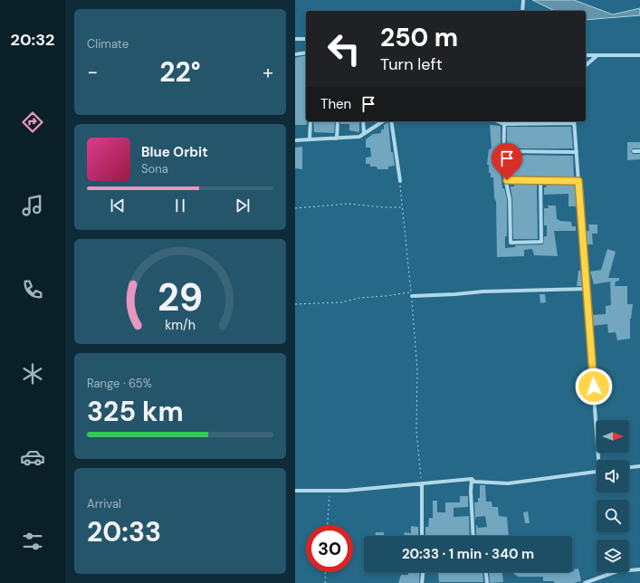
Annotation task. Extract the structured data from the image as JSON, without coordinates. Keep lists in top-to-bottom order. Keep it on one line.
{"north":"right","page":{"tabs":"20:32","tile":["Climate",["Range · 65%","325 km"],["Arrival","20:33"]],"turn":["250 m","Turn left"],"heat":["−","22°","+"],"then":"Then","song":["Blue Orbit","Sona"],"limit":"30","trip":"20:33 · 1 min · 340 m","gauge":["29","km/h"]}}
